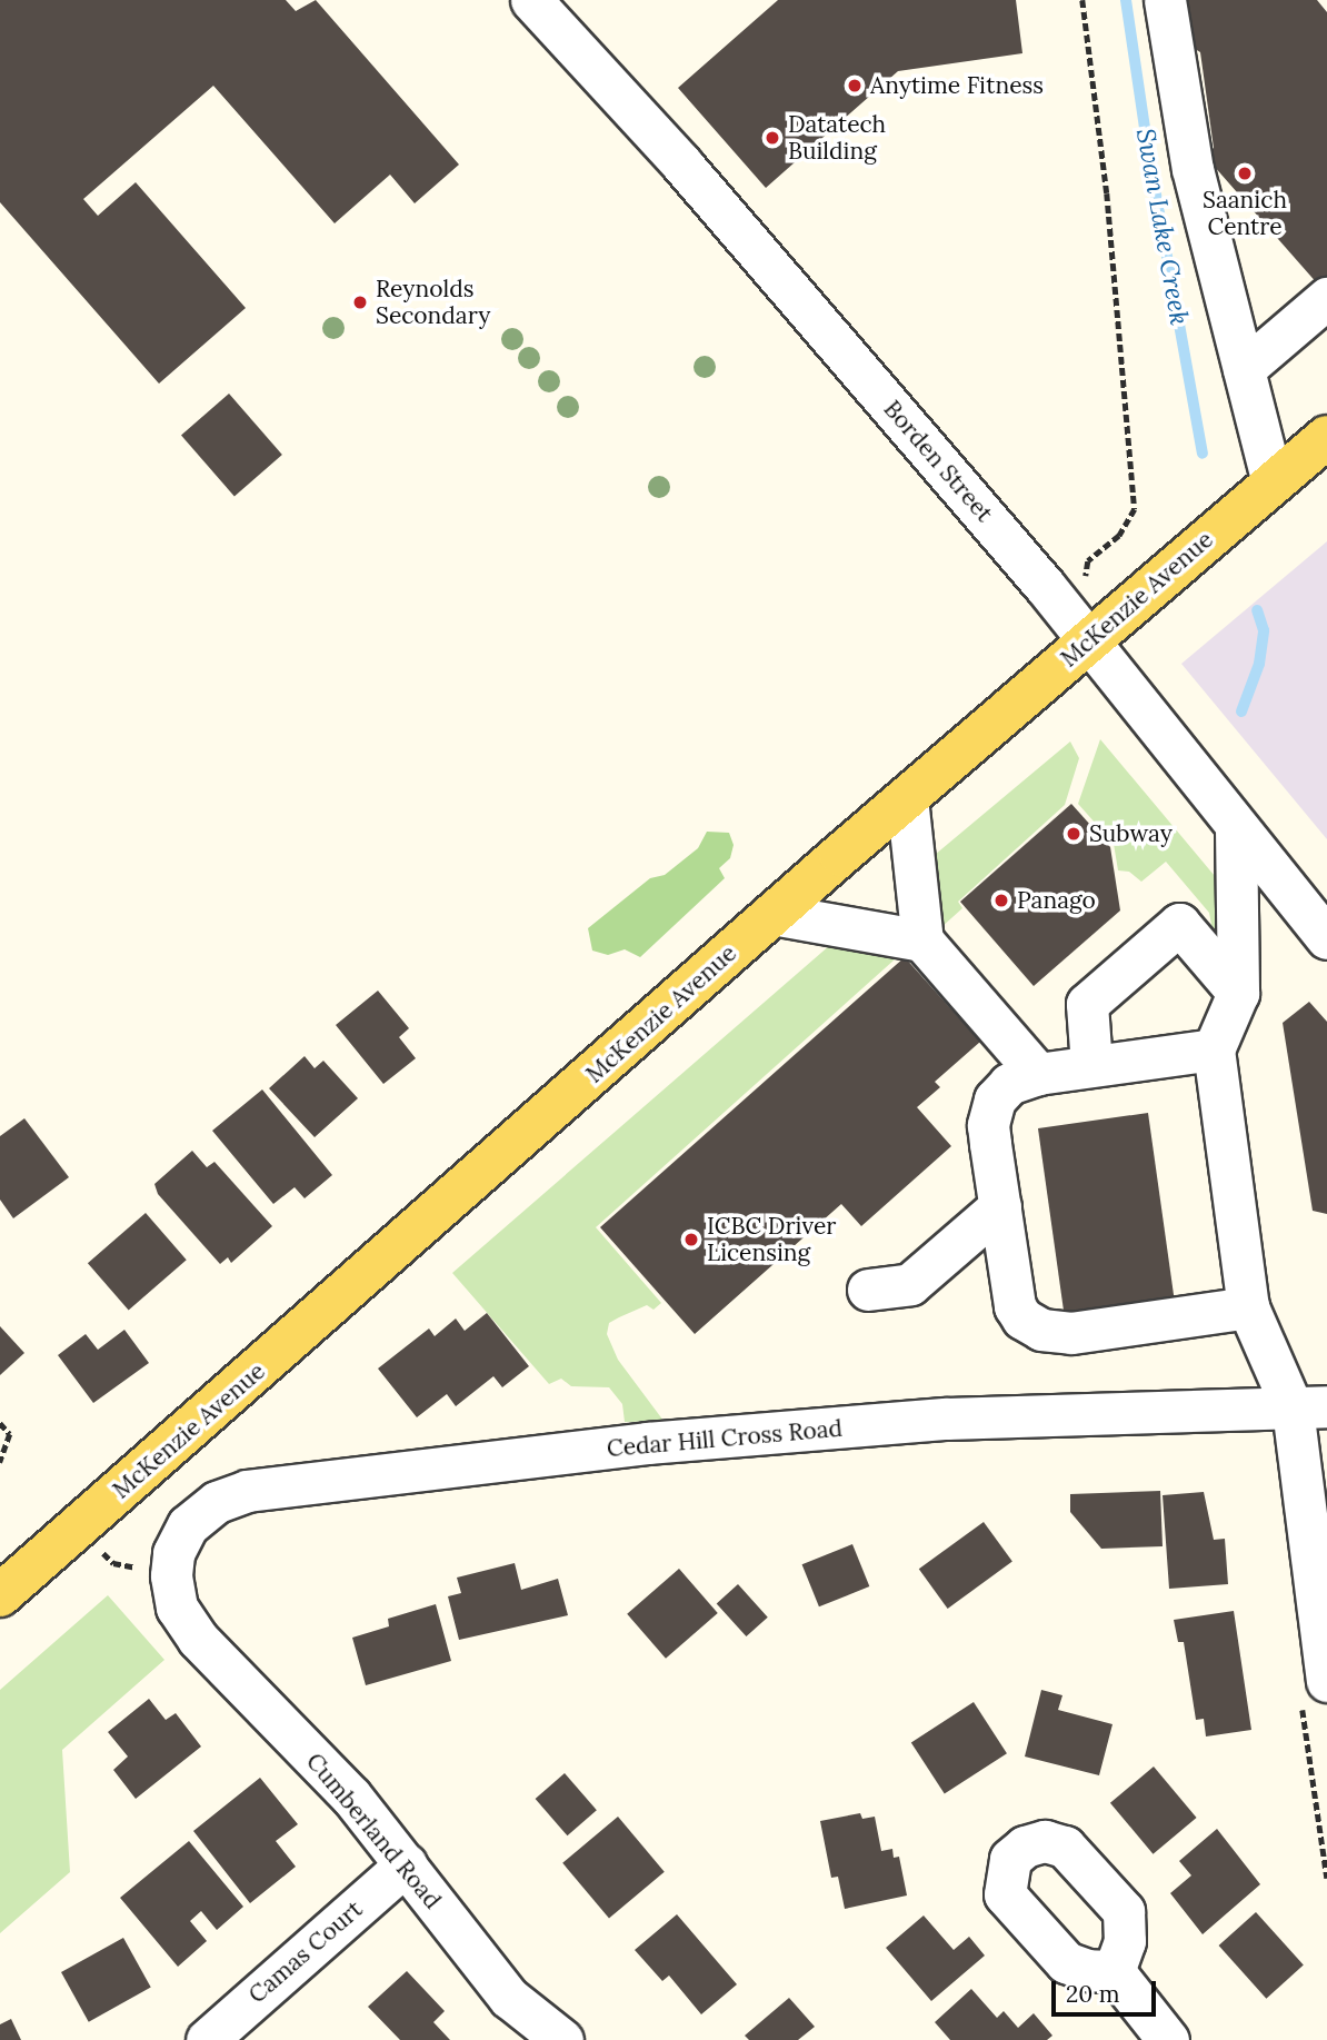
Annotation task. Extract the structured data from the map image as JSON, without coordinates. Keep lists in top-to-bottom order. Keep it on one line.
{"streets":{"main road":["McKenzie Avenue"],"street":["Borden Street","Cedar Hill Cross Road","Cumberland Road","Camas Court"]},"crossings":[["Borden Street","McKenzie Avenue"],["Cedar Hill Cross Road","Cumberland Road"],["Cumberland Road","Camas Court"]],"water":["Swan Lake Creek"],"places":["Anytime Fitness","Datatech Building","Saanich Centre","Reynolds Secondary","Subway","Panago","ICBC Driver Licensing"],"scale_bar":"20 m"}
